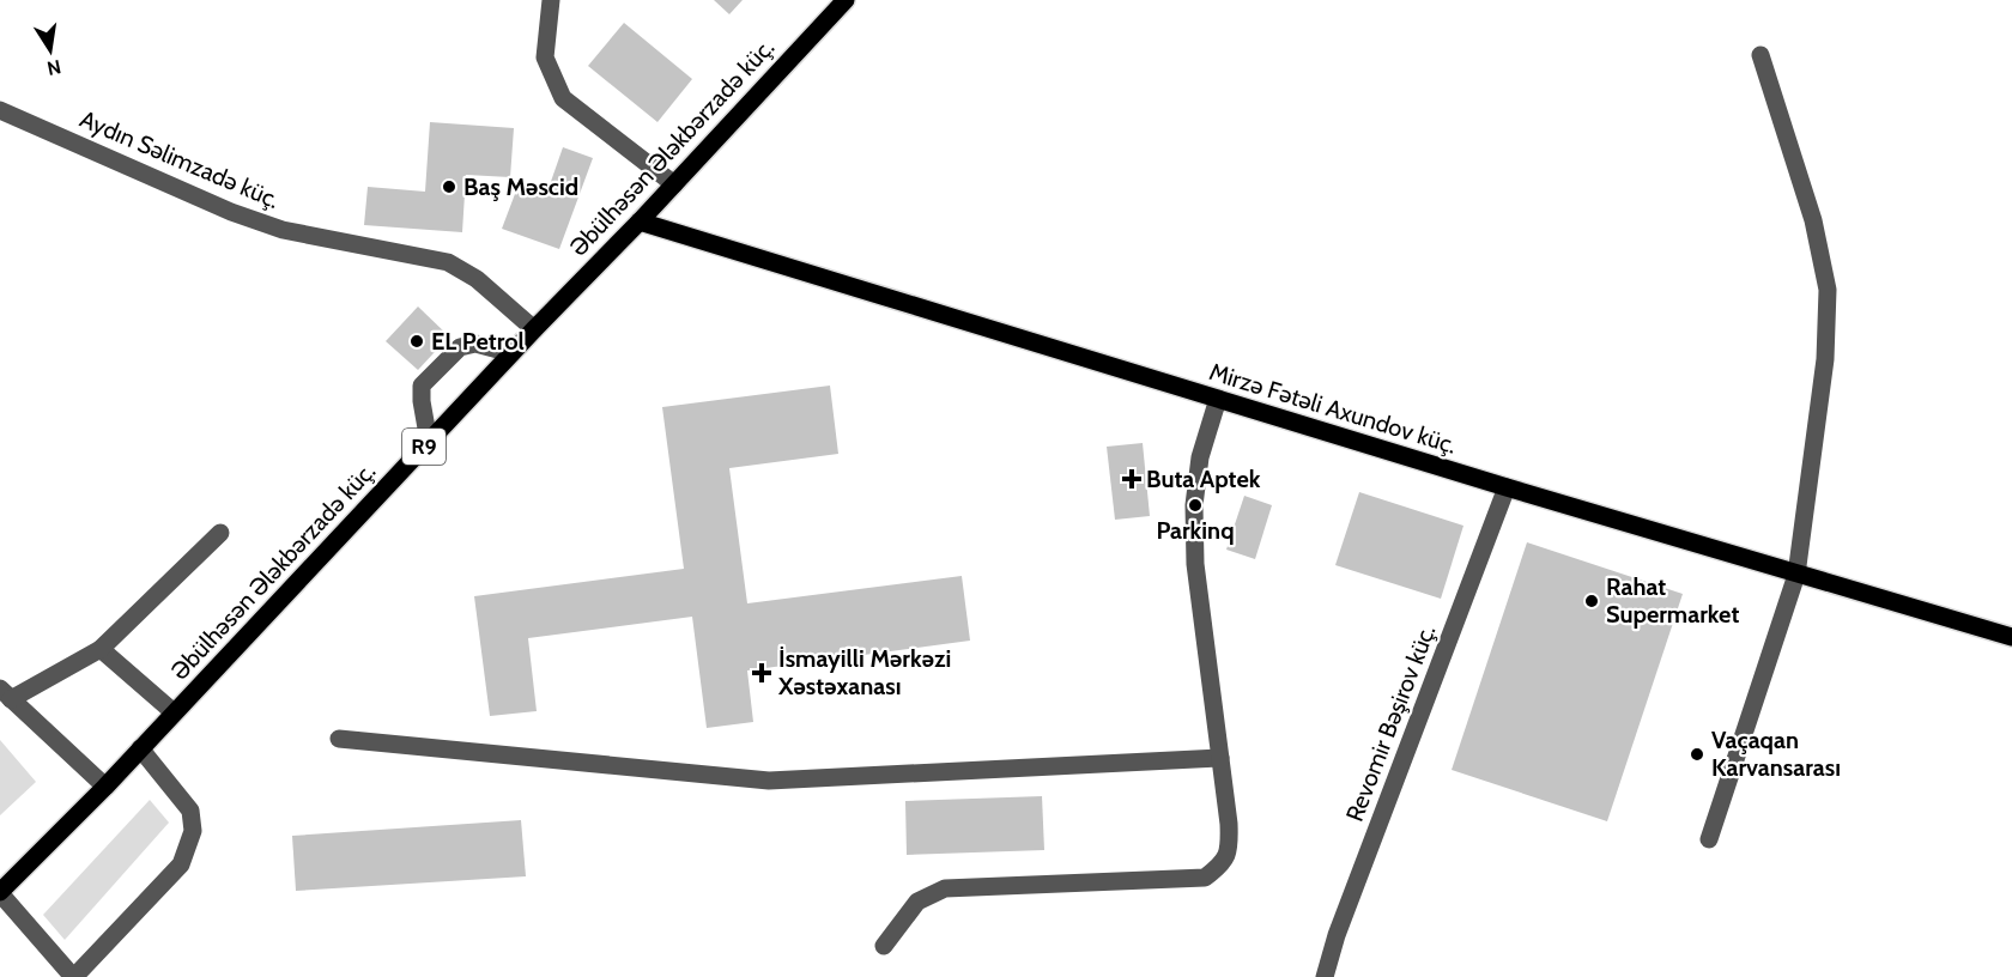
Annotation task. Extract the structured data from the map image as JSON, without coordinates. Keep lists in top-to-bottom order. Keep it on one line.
{"streets":{"main road":["Əbülhəsən Ələkbərzadə küç.","Mirzə Fətəli Axundov küç.","R9"],"street":["Aydın Səlimzadə küç.","Revomir Bəşirov küç."]},"crossings":[["Əbülhəsən Ələkbərzadə küç.","Aydın Səlimzadə küç."],["Əbülhəsən Ələkbərzadə küç.","Mirzə Fətəli Axundov küç."],["Mirzə Fətəli Axundov küç.","Revomir Bəşirov küç."]],"places":{"other":["Baş Məscid","EL Petrol","Parkinq","Rahat Supermarket","Vaçaqan Karvansarası"],"health":["Buta Aptek","İsmayilli Mərkəzi Xəstəxanası"]},"north":"bottom"}
